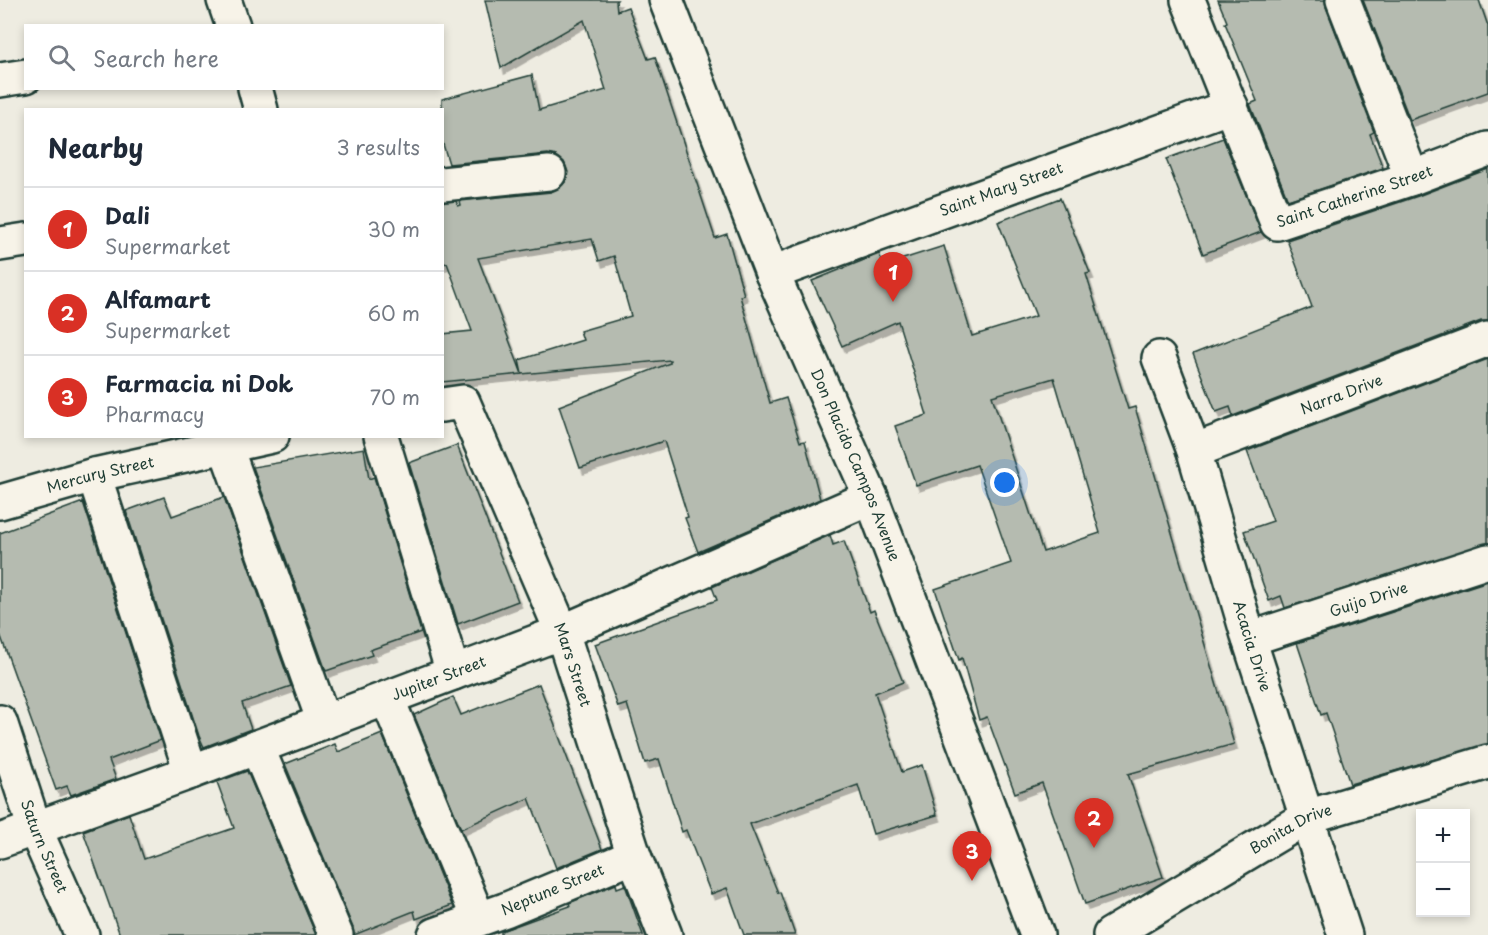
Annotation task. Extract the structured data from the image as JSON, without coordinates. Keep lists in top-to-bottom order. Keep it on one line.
{"streets":{"street":["Saint Mary Street","Saint Catherine Street","Narra Drive","Don Placido Campos Avenue","Mercury Street","Guijo Drive","Acacia Drive","Mars Street","Jupiter Street","Bonita Drive","Saturn Street","Neptune Street"]},"crossings":[["Saint Mary Street","Saint Catherine Street"],["Saint Mary Street","Don Placido Campos Avenue"],["Narra Drive","Acacia Drive"],["Don Placido Campos Avenue","Jupiter Street"],["Guijo Drive","Acacia Drive"],["Acacia Drive","Bonita Drive"],["Mars Street","Jupiter Street"],["Mars Street","Neptune Street"],["Jupiter Street","Saturn Street"]],"page":{"search":"Search here","heading":["Nearby","3 results"],"list":[{"mark":"1","name":"Dali","note":"Supermarket","value":"30 m"},{"mark":"2","name":"Alfamart","note":"Supermarket","value":"60 m"},{"mark":"3","name":"Farmacia ni Dok","note":"Pharmacy","value":"70 m"}],"pins":["1","2","3"],"map_buttons":["+","−"]}}
